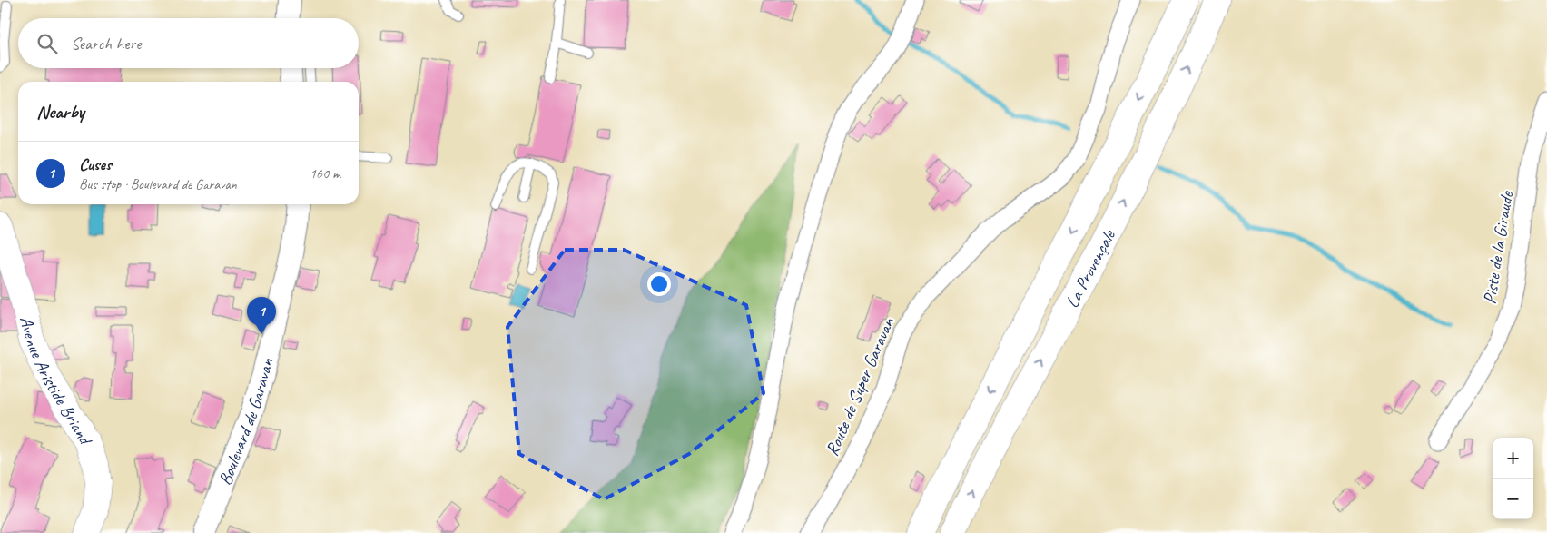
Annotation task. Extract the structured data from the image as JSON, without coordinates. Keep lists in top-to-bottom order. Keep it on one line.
{"streets":{"main road":["La Provençale","Avenue Aristide Briand"],"street":["Piste de la Giraude","Route de Super Garavan","Boulevard de Garavan"]},"page":{"search":"Search here","heading":"Nearby","list":[{"mark":"1","name":"Cuses","note":"Bus stop · Boulevard de Garavan","value":"160 m"}],"pins":"1","map_buttons":["+","−"]}}
